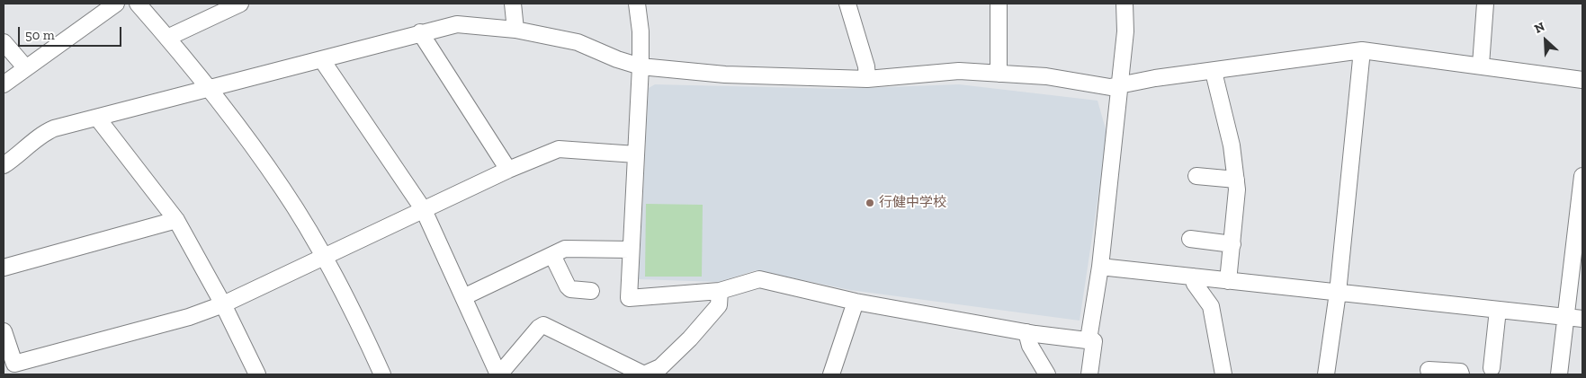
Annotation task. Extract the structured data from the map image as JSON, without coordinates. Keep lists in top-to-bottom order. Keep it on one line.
{"places":["行健中学校"],"scale_bar":"50 m","north":"top left"}
